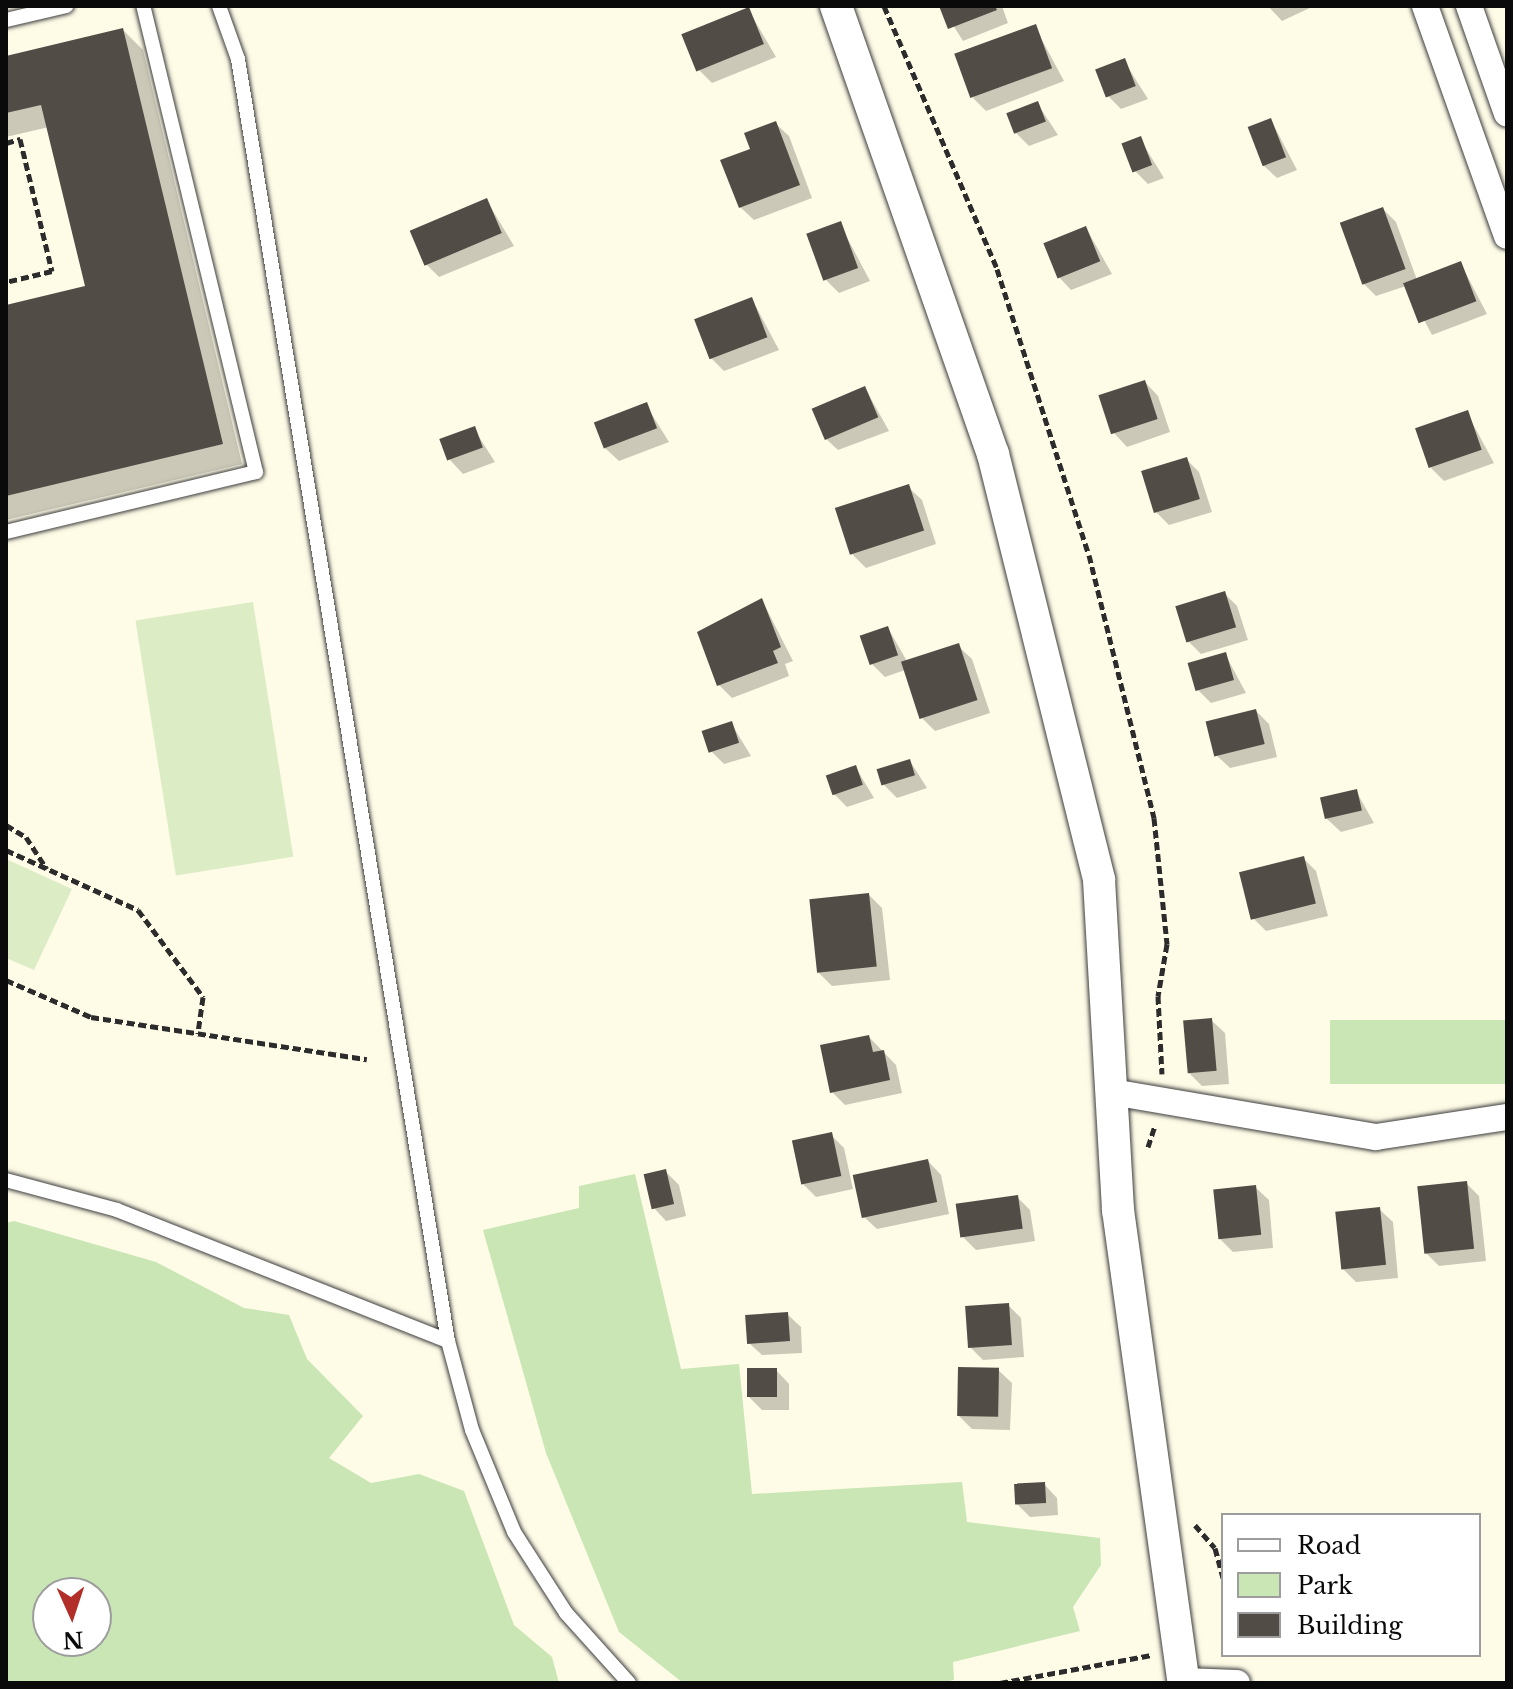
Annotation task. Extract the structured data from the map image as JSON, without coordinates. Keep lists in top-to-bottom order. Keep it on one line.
{"legend":["Road","Park","Building"],"north":"bottom"}
